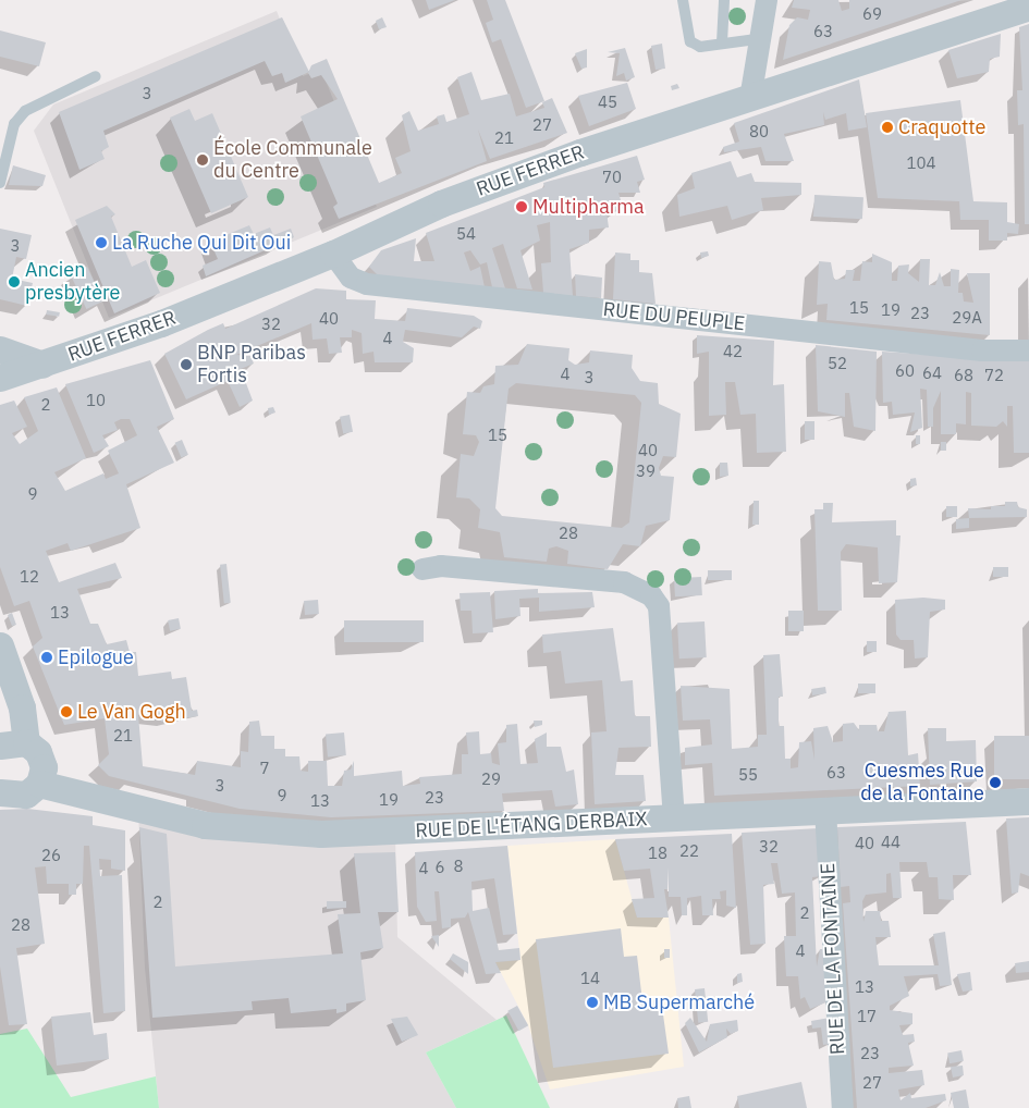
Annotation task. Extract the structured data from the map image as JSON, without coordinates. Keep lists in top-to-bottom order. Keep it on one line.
{"streets":{"street":["RUE FERRER","RUE DU PEUPLE","RUE DE L'ÉTANG DERBAIX","RUE DE LA FONTAINE"]},"crossings":[["RUE FERRER","RUE DU PEUPLE"],["RUE DE L'ÉTANG DERBAIX","RUE DE LA FONTAINE"]],"places":["Craquotte","École Communale du Centre","Multipharma","La Ruche Qui Dit Oui","Ancien presbytère","BNP Paribas Fortis","Epilogue","Le Van Gogh","Cuesmes Rue de la Fontaine","MB Supermarché"],"house_numbers":["69","63","3","45","27","80","21","104","70","54","3","15","19","23","29A","40","32","4","42","52","60","64","4","68","72","3","10","2","15","40","39","9","28","12","13","21","7","63","55","29","3","9","23","19","13","44","40","32","22","18","26","8","6","4","2","2","28","4","14","13","17","23","27"]}
